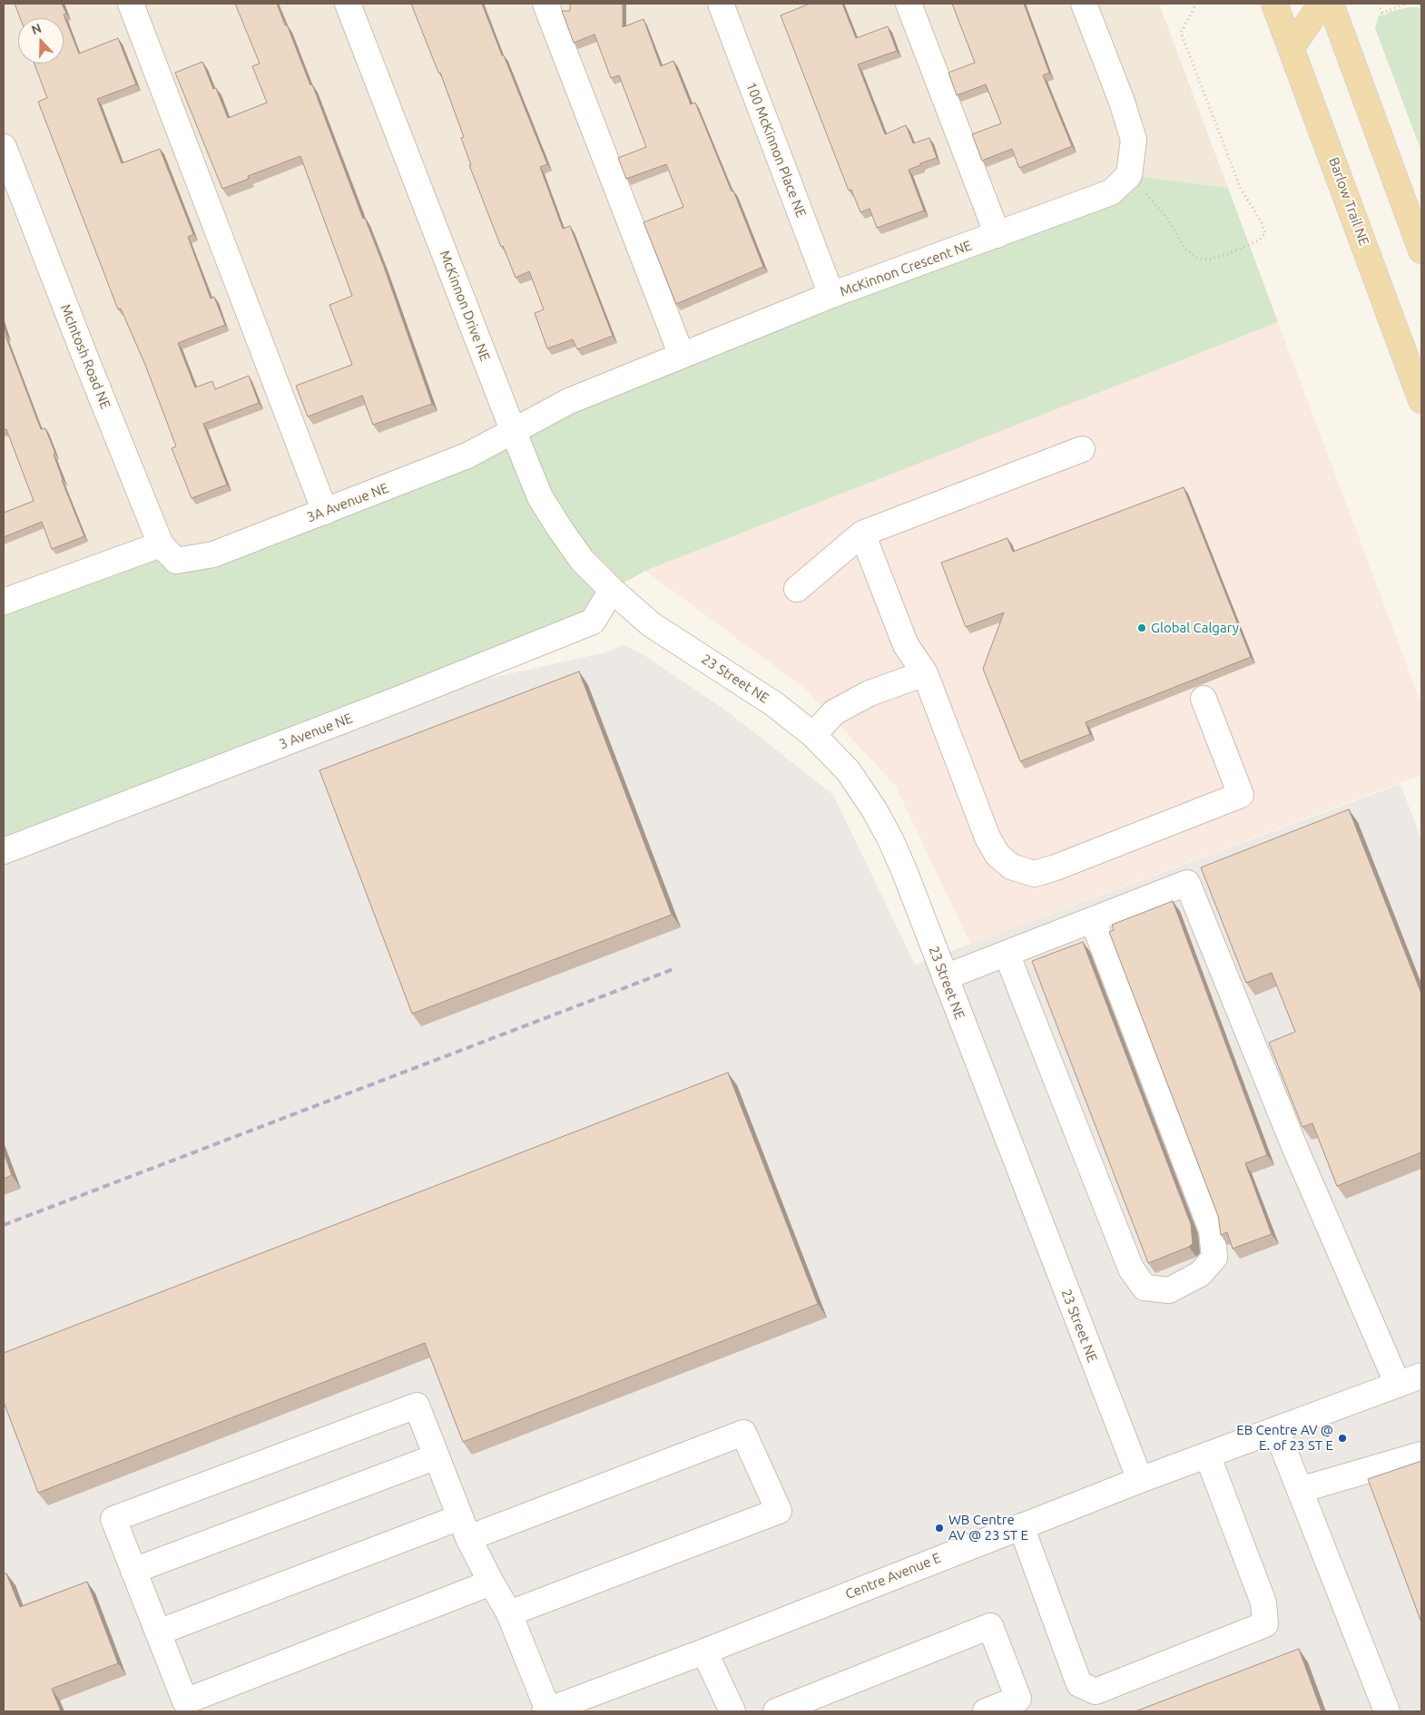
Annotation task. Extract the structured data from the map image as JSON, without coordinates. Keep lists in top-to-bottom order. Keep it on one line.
{"streets":{"main road":["Barlow Trail NE"],"street":["100 McKinnon Place NE","McKinnon Crescent NE","McKinnon Drive NE","McIntosh Road NE","3A Avenue NE","23 Street NE","3 Avenue NE","Centre Avenue E"]},"crossings":[["100 McKinnon Place NE","McKinnon Crescent NE"],["McKinnon Crescent NE","McKinnon Drive NE"],["McKinnon Crescent NE","3A Avenue NE"],["McKinnon Drive NE","3A Avenue NE"],["McKinnon Drive NE","23 Street NE"],["McKinnon Drive NE","3 Avenue NE"],["McIntosh Road NE","3A Avenue NE"],["23 Street NE","3 Avenue NE"],["23 Street NE","Centre Avenue E"]],"places":["Global Calgary","EB Centre AV @ E. of 23 ST E","WB Centre AV @ 23 ST E"],"north":"top"}
